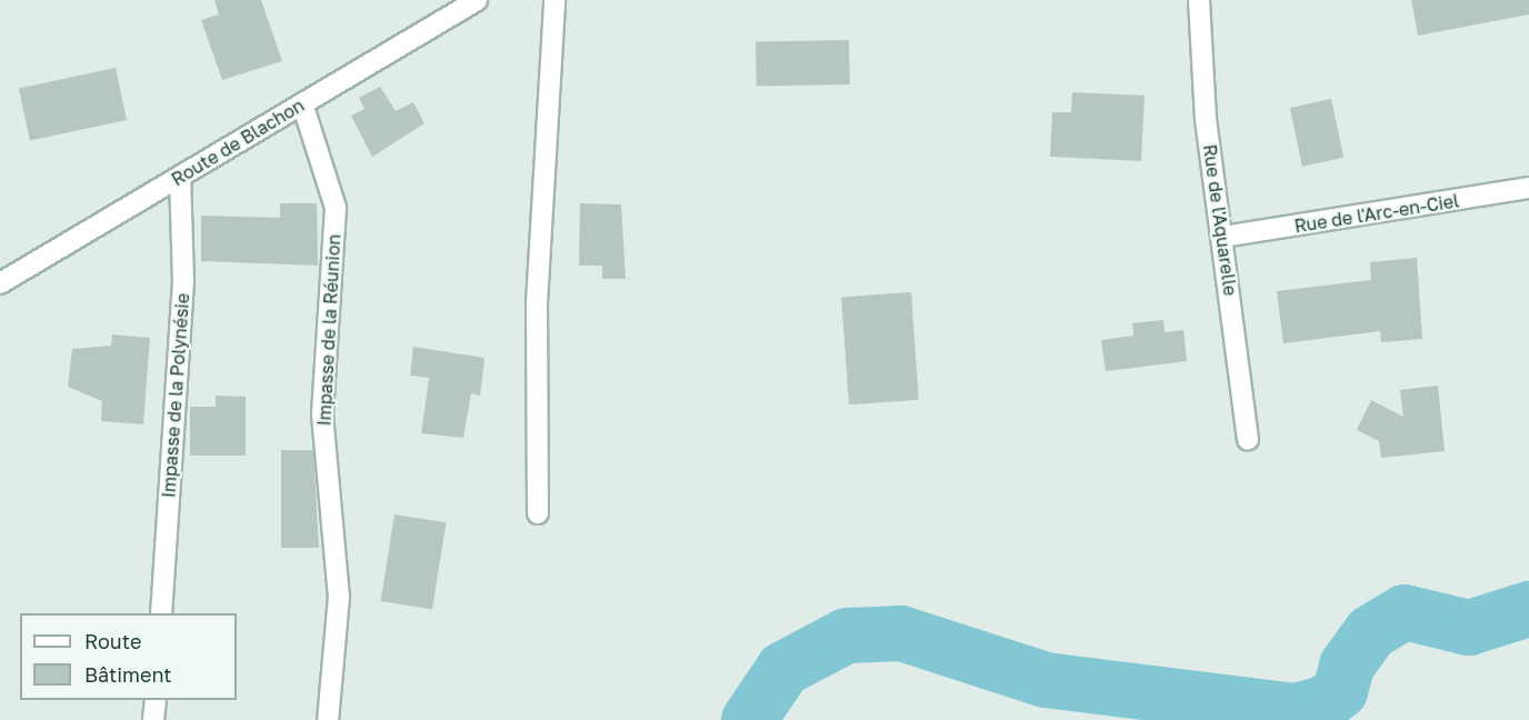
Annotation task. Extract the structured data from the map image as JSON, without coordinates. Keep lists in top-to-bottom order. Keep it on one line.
{"streets":{"street":["Route de Blachon","Rue de l'Arc-en-Ciel","Rue de l'Aquarelle","Impasse de la Réunion","Impasse de la Polynésie"]},"crossings":[["Route de Blachon","Impasse de la Réunion"],["Route de Blachon","Impasse de la Polynésie"],["Rue de l'Arc-en-Ciel","Rue de l'Aquarelle"]],"legend":["Route","Bâtiment"]}
